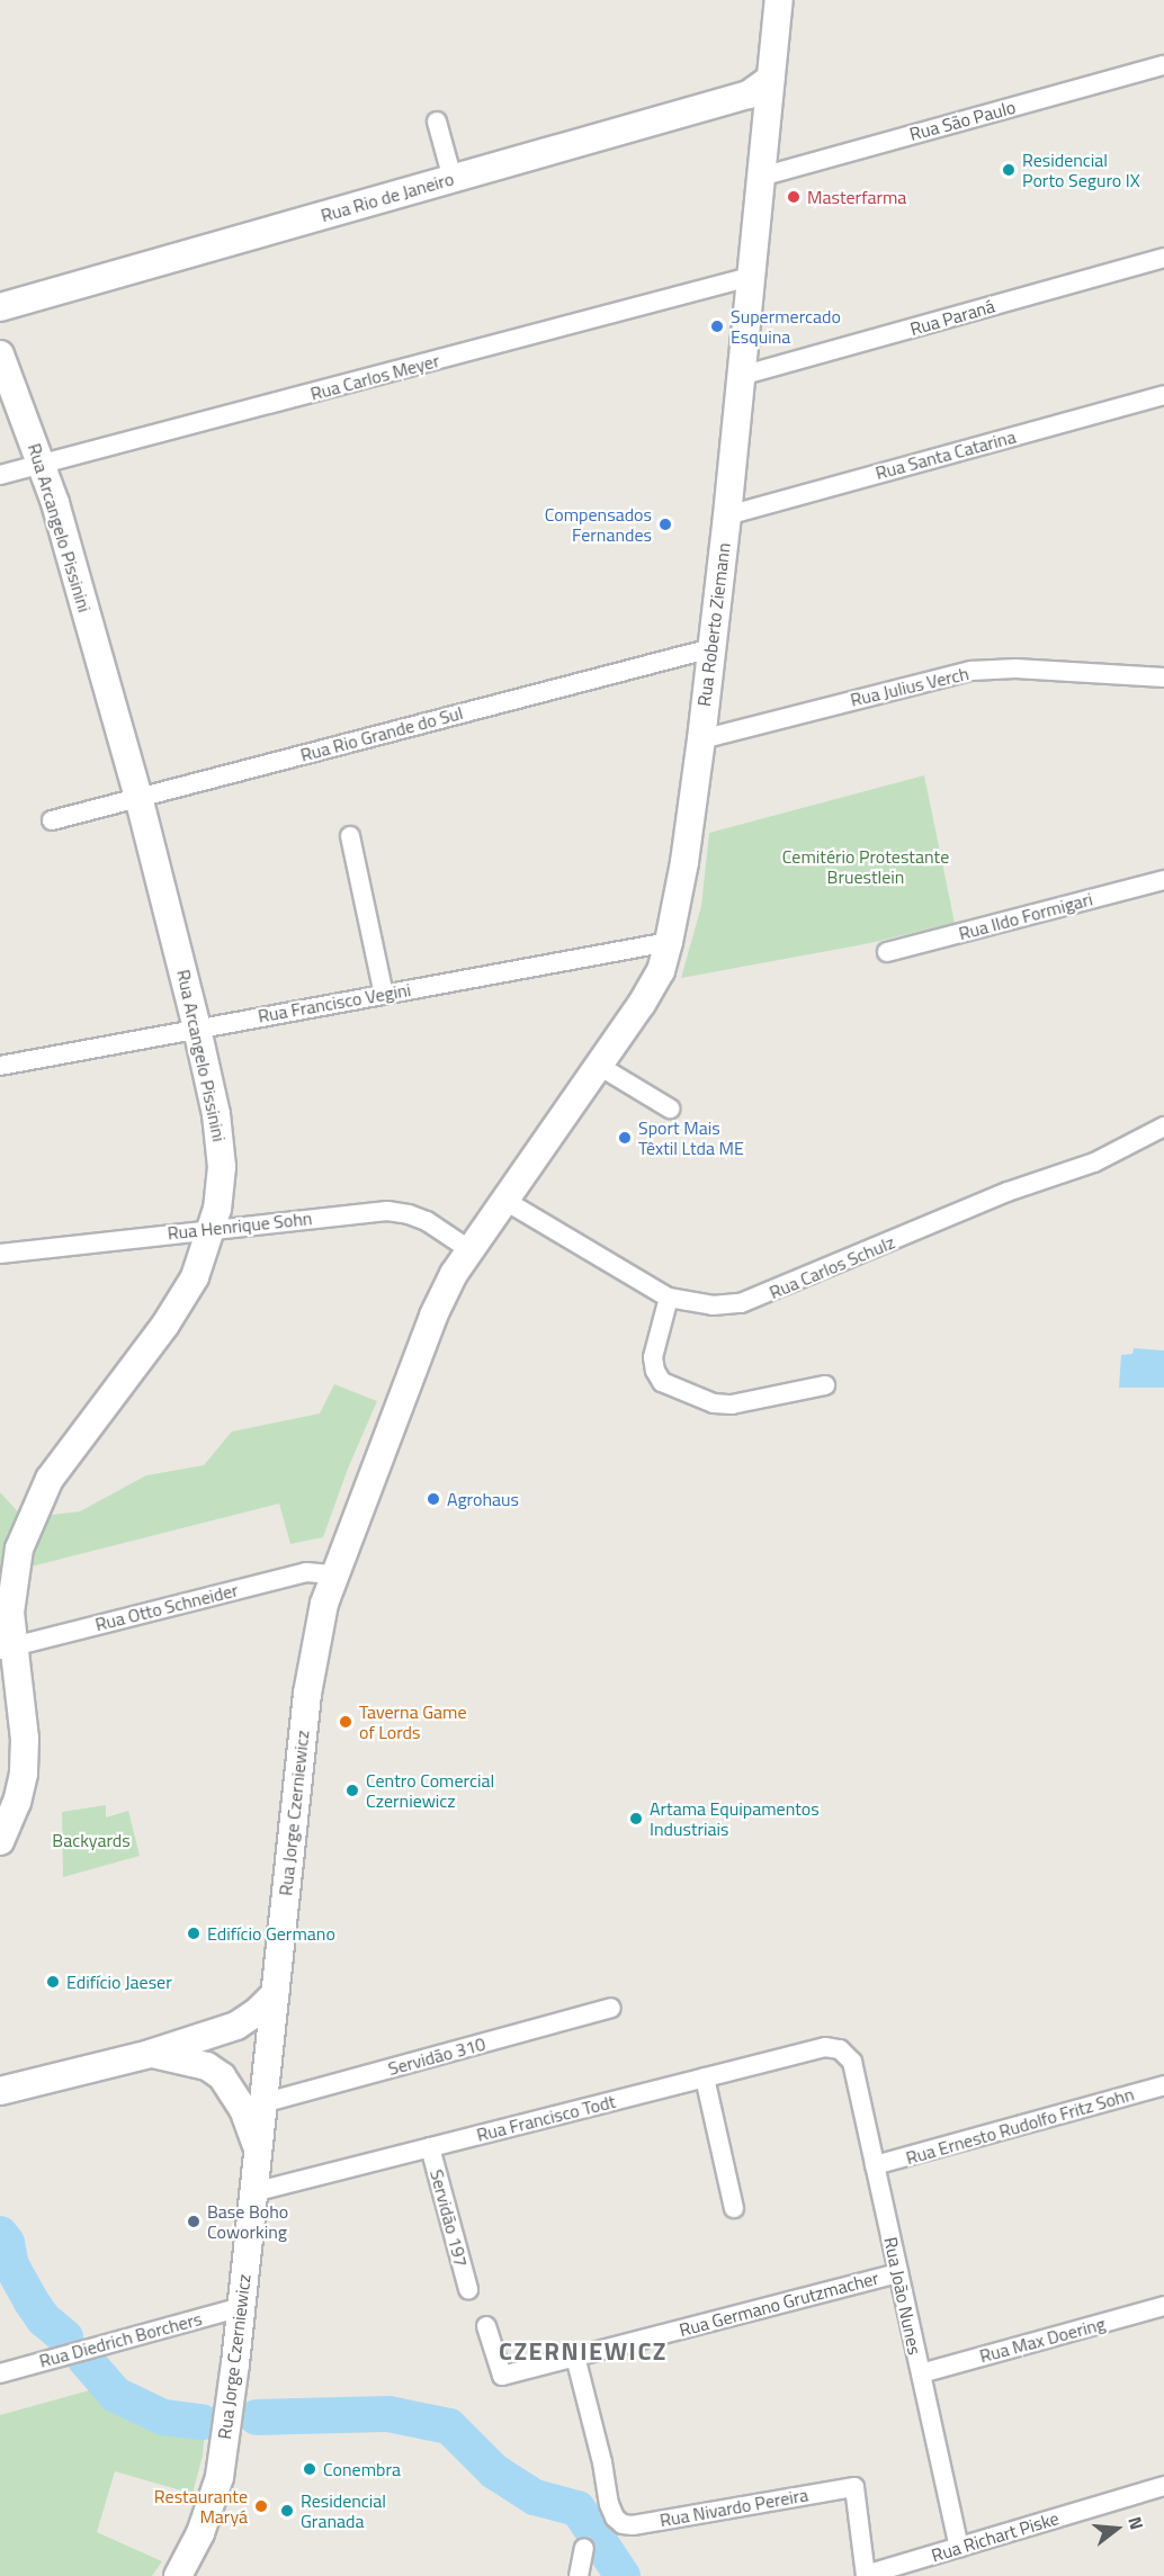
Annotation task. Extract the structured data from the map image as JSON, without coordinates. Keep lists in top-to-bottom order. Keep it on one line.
{"streets":{"main road":["Rua Rio de Janeiro","Rua Arcangelo Pissinini","Rua Roberto Ziemann","Rua Jorge Czerniewicz"],"street":["Rua São Paulo","Rua Paraná","Rua Carlos Meyer","Rua Santa Catarina","Rua Julius Verch","Rua Rio Grande do Sul","Rua Ildo Formigari","Rua Francisco Vegini","Rua Henrique Sohn","Rua Carlos Schulz","Rua Otto Schneider","Servidão 310","Rua Francisco Todt","Rua Ernesto Rudolfo Fritz Sohn","Servidão 197","Rua João Nunes","Rua Germano Grutzmacher","Rua Diedrich Borchers","Rua Max Doering","Rua Nivardo Pereira","Rua Richart Piske"]},"crossings":[["Rua São Paulo","Rua Roberto Ziemann"],["Rua Rio de Janeiro","Rua Roberto Ziemann"],["Rua Paraná","Rua Roberto Ziemann"],["Rua Carlos Meyer","Rua Arcangelo Pissinini"],["Rua Carlos Meyer","Rua Roberto Ziemann"],["Rua Santa Catarina","Rua Roberto Ziemann"],["Rua Arcangelo Pissinini","Rua Rio Grande do Sul"],["Rua Arcangelo Pissinini","Rua Francisco Vegini"],["Rua Arcangelo Pissinini","Rua Henrique Sohn"],["Rua Arcangelo Pissinini","Rua Otto Schneider"],["Rua Roberto Ziemann","Rua Julius Verch"],["Rua Roberto Ziemann","Rua Rio Grande do Sul"],["Rua Roberto Ziemann","Rua Francisco Vegini"],["Rua Roberto Ziemann","Rua Carlos Schulz"],["Rua Roberto Ziemann","Rua Jorge Czerniewicz"],["Rua Henrique Sohn","Rua Jorge Czerniewicz"],["Rua Carlos Schulz","Rua Jorge Czerniewicz"],["Rua Otto Schneider","Rua Jorge Czerniewicz"],["Rua Jorge Czerniewicz","Servidão 310"],["Rua Jorge Czerniewicz","Rua Francisco Todt"],["Rua Jorge Czerniewicz","Rua Diedrich Borchers"],["Rua Francisco Todt","Servidão 197"],["Rua Francisco Todt","Rua João Nunes"],["Rua Ernesto Rudolfo Fritz Sohn","Rua João Nunes"],["Rua João Nunes","Rua Germano Grutzmacher"],["Rua João Nunes","Rua Max Doering"],["Rua João Nunes","Rua Richart Piske"],["Rua Germano Grutzmacher","Rua Nivardo Pereira"],["Rua Nivardo Pereira","Rua Richart Piske"]],"districts":["CZERNIEWICZ"],"parks":["Cemitério Protestante Bruestlein","Backyards"],"places":["Residencial Porto Seguro IX","Masterfarma","Supermercado Esquina","Compensados Fernandes","Sport Mais Têxtil Ltda ME","Agrohaus","Taverna Game of Lords","Centro Comercial Czerniewicz","Artama Equipamentos Industriais","Edifício Germano","Edifício Jaeser","Base Boho Coworking","Conembra","Restaurante Maryá","Residencial Granada"],"north":"right"}
